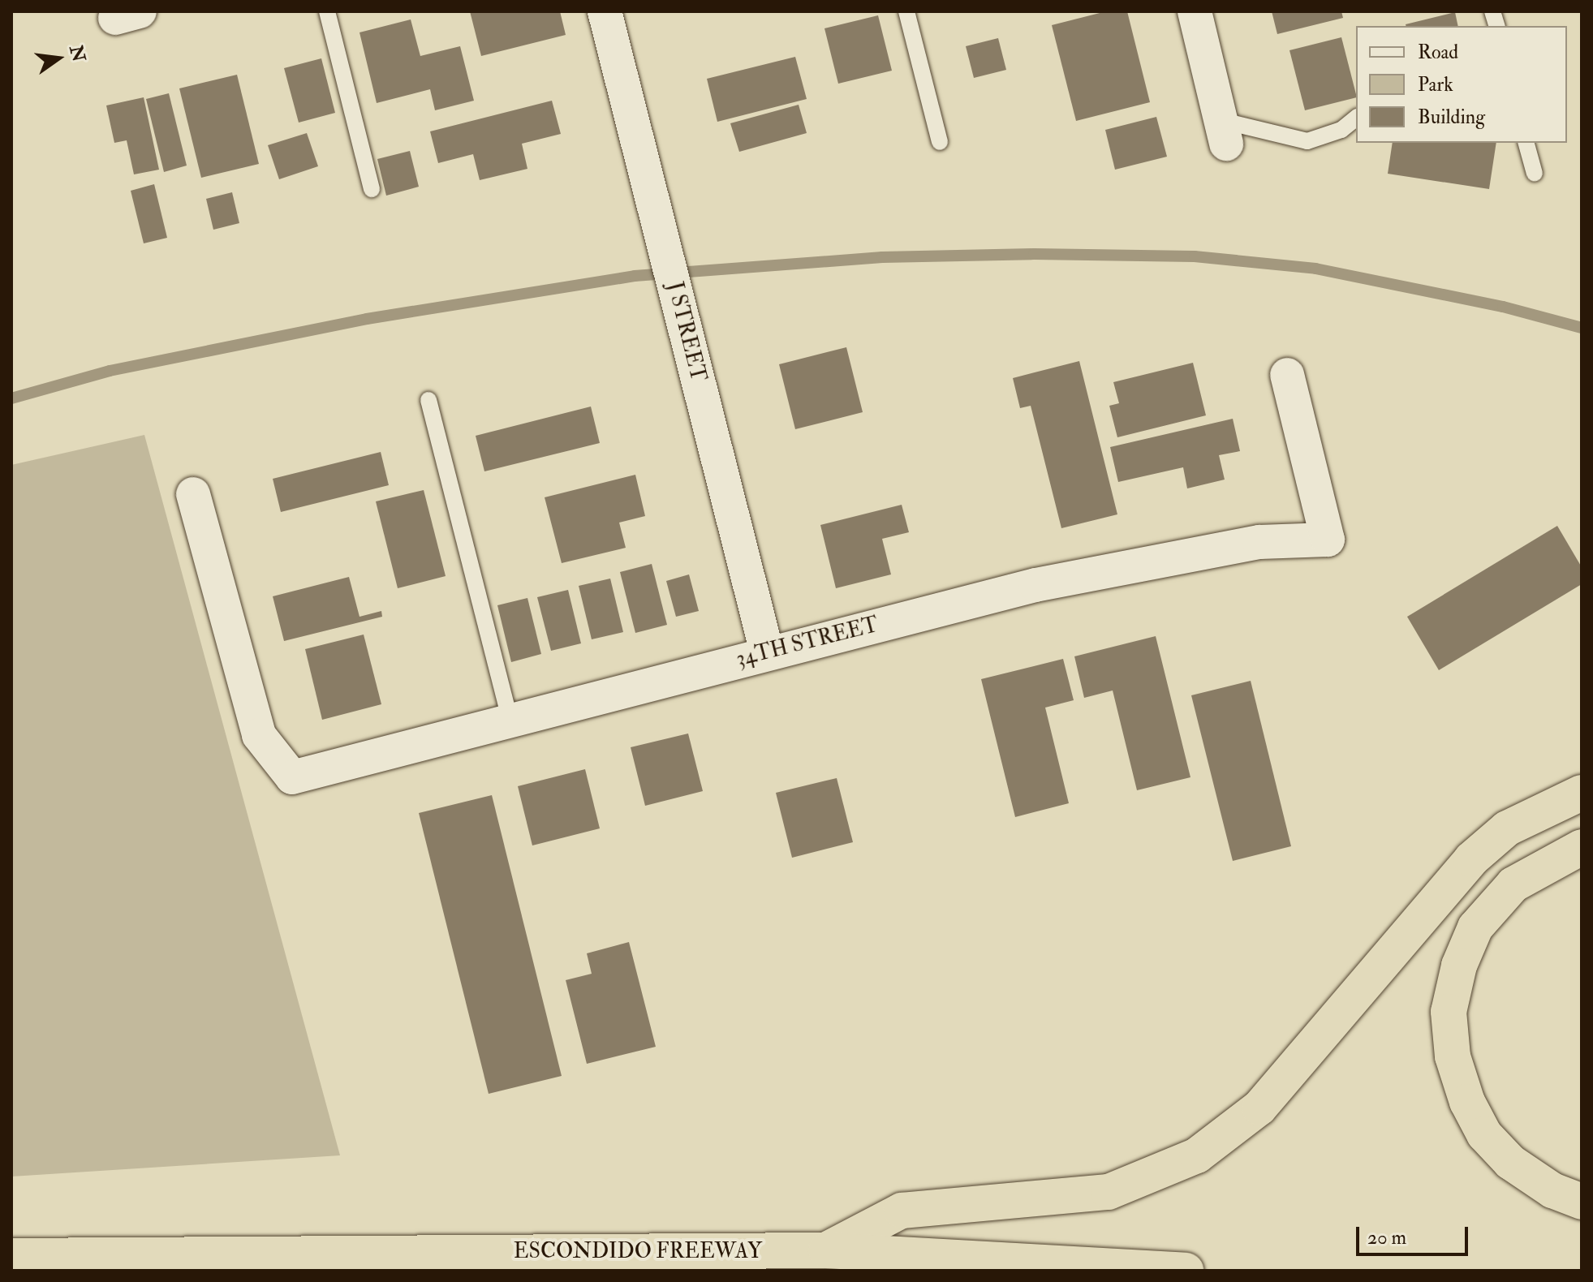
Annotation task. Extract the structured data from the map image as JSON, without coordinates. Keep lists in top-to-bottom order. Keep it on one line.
{"streets":{"highway":["ESCONDIDO FREEWAY"],"street":["J STREET","34TH STREET"]},"crossings":[["J STREET","34TH STREET"]],"legend":["Road","Park","Building"],"scale_bar":"20 m","north":"right"}
